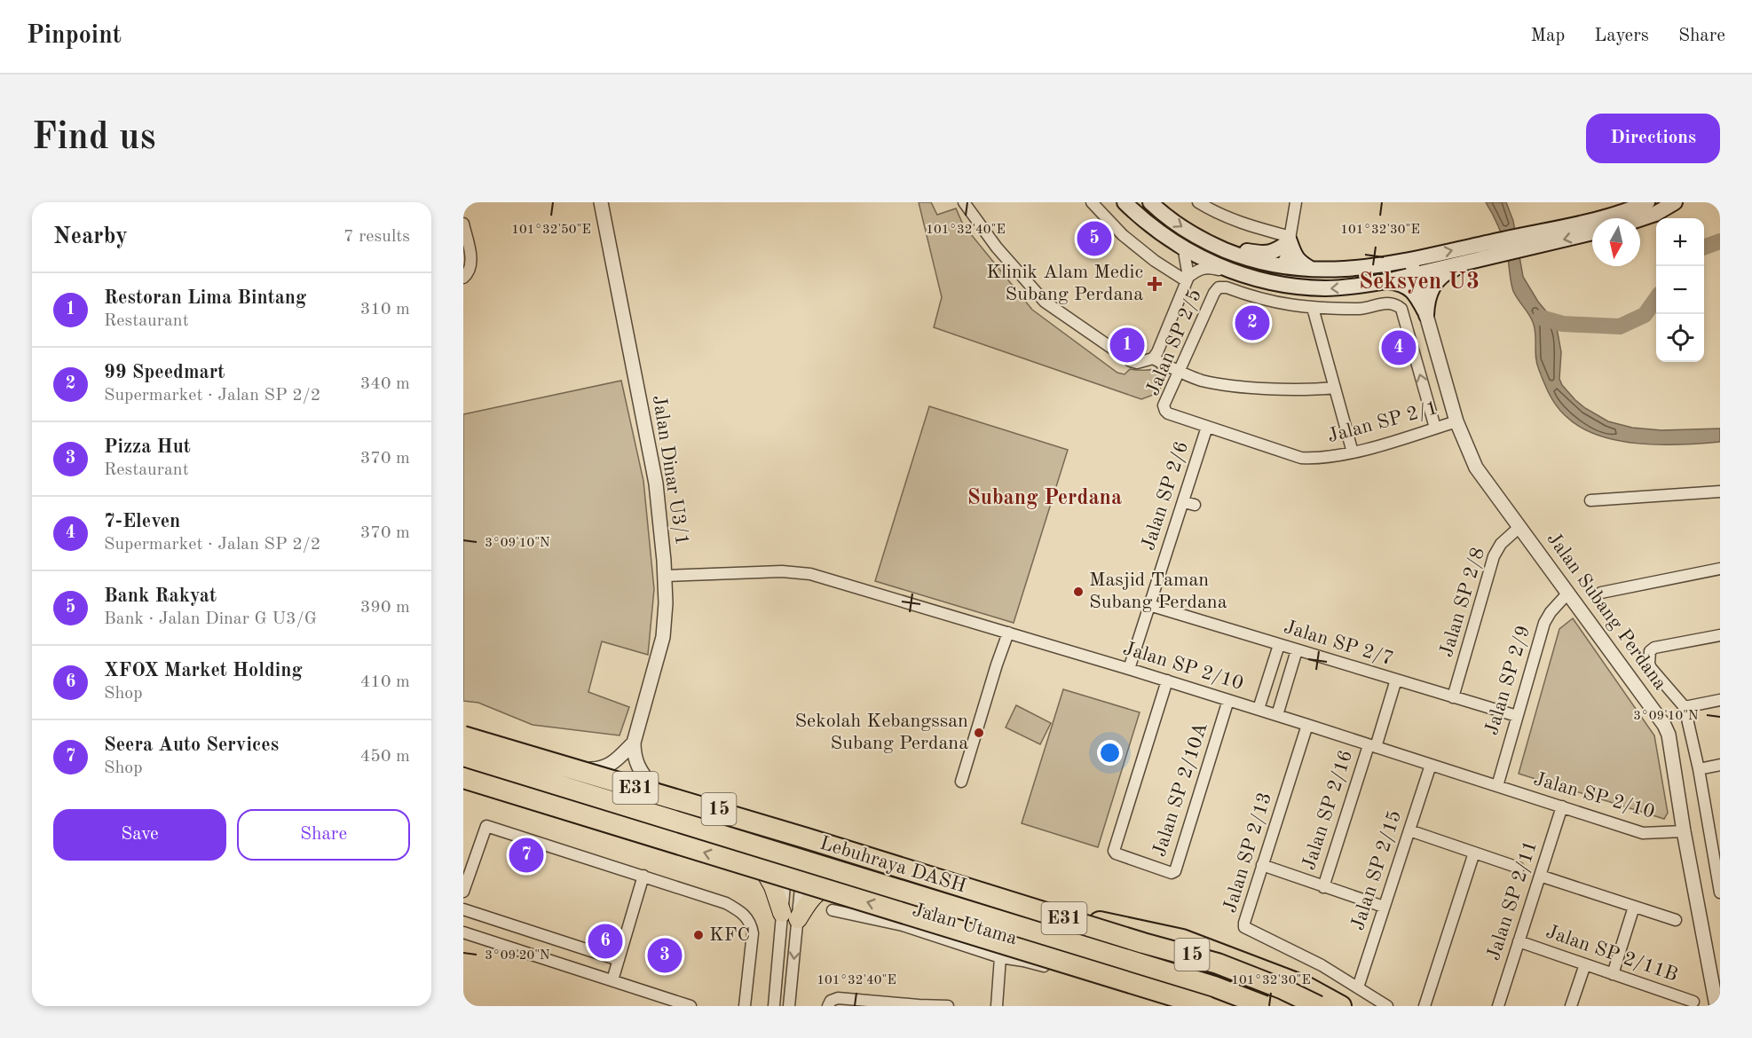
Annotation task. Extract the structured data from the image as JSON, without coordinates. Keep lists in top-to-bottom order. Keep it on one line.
{"streets":{"highway":["E31","15","Lebuhraya DASH"],"street":["Jalan SP 2/5","Jalan SP 2/1","Jalan Dinar U3/1","Jalan SP 2/6","Jalan SP 2/8","Jalan Subang Perdana","Jalan SP 2/7","Jalan SP 2/10","Jalan SP 2/9","Jalan SP 2/10A","Jalan SP 2/16","Jalan SP 2/13","Jalan SP 2/15","Jalan SP 2/11","Jalan Utama","Jalan SP 2/11B"]},"crossings":[["Jalan SP 2/5","Jalan SP 2/1"],["Jalan SP 2/5","Jalan SP 2/6"],["Jalan SP 2/1","Jalan SP 2/6"],["Jalan SP 2/1","Jalan Subang Perdana"],["Jalan Dinar U3/1","Jalan SP 2/10"],["Jalan SP 2/6","Jalan SP 2/7"],["Jalan SP 2/6","Jalan SP 2/10"],["Jalan SP 2/8","Jalan Subang Perdana"],["Jalan SP 2/8","Jalan SP 2/7"],["Jalan Subang Perdana","Jalan SP 2/10"],["Jalan Subang Perdana","Jalan SP 2/9"],["Jalan SP 2/7","Jalan SP 2/9"],["Jalan SP 2/7","Jalan SP 2/16"],["Jalan SP 2/10","Jalan SP 2/9"],["Jalan SP 2/10","Jalan SP 2/10A"],["Jalan SP 2/10","Jalan SP 2/16"],["Jalan SP 2/10","Jalan SP 2/13"],["Jalan SP 2/10","Jalan SP 2/15"],["Jalan SP 2/10","Jalan SP 2/11"],["15","Lebuhraya DASH"],["Jalan SP 2/13","Jalan SP 2/15"],["Jalan SP 2/11","Jalan SP 2/11B"]],"districts":["Seksyen U3","Subang Perdana"],"places":{"health":["Klinik Alam Medic Subang Perdana"],"other":["Masjid Taman Subang Perdana","Sekolah Kebangssan Subang Perdana","KFC"]},"north":"bottom","page":{"header":"Pinpoint","nav":["Map","Layers","Share"],"buttons":["Directions",["Save","Share"]],"title":"Find us","heading":["Nearby","7 results"],"map_buttons":["+","−"],"pins":["5","2","1","4","7","6","3"],"list":[{"mark":"1","name":"Restoran Lima Bintang","note":"Restaurant","value":"310 m"},{"mark":"2","name":"99 Speedmart","note":"Supermarket · Jalan SP 2/2","value":"340 m"},{"mark":"3","name":"Pizza Hut","note":"Restaurant","value":"370 m"},{"mark":"4","name":"7-Eleven","note":"Supermarket · Jalan SP 2/2","value":"370 m"},{"mark":"5","name":"Bank Rakyat","note":"Bank · Jalan Dinar G U3/G","value":"390 m"},{"mark":"6","name":"XFOX Market Holding","note":"Shop","value":"410 m"},{"mark":"7","name":"Seera Auto Services","note":"Shop","value":"450 m"}]},"coordinates":["101°32'50\"E","101°32'40\"E","101°32'30\"E","3°09'10\"N","3°09'20\"N"]}
